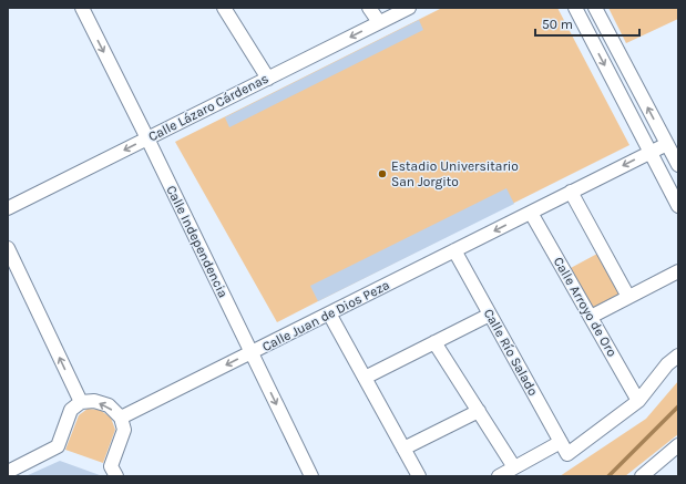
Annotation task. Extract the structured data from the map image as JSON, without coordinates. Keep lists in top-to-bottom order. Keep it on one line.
{"streets":{"street":["Calle Lázaro Cárdenas","Calle Independencia","Calle Arroyo de Oro","Calle Juan de Dios Peza","Calle Río Salado"]},"crossings":[["Calle Lázaro Cárdenas","Calle Independencia"],["Calle Independencia","Calle Juan de Dios Peza"],["Calle Arroyo de Oro","Calle Juan de Dios Peza"],["Calle Arroyo de Oro","Calle Río Salado"],["Calle Juan de Dios Peza","Calle Río Salado"]],"one_way":["Calle Lázaro Cárdenas","Calle Juan de Dios Peza"],"places":["Estadio Universitario San Jorgito"],"scale_bar":"50 m"}
